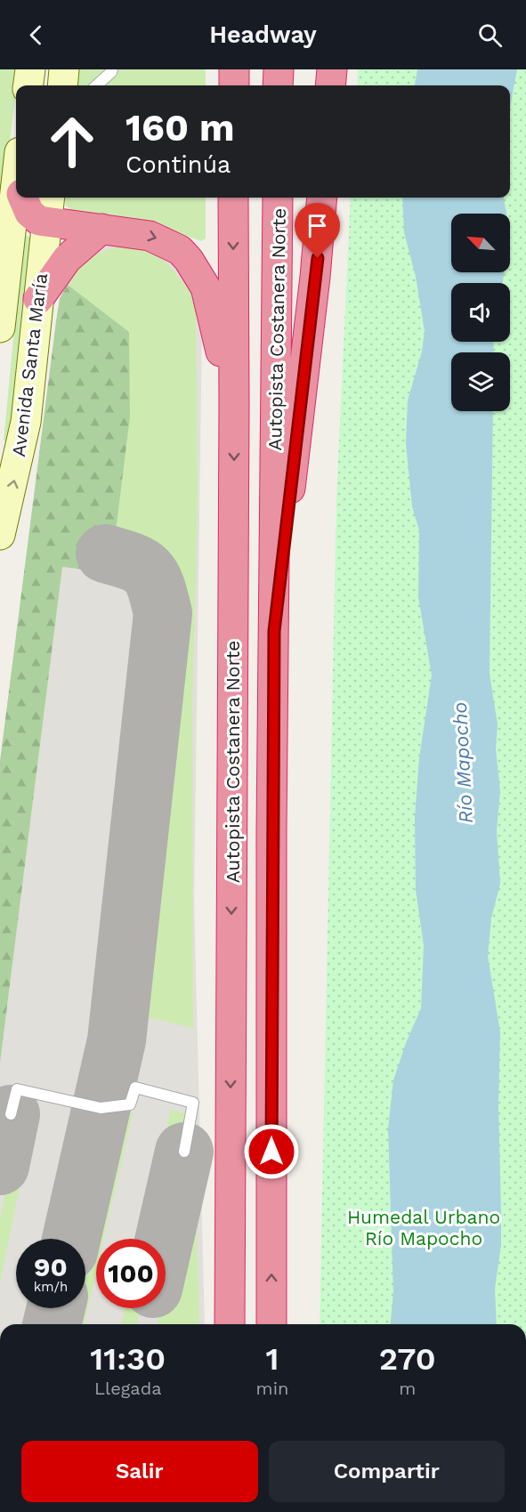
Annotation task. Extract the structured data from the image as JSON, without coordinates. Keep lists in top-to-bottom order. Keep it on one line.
{"streets":{"highway":["Autopista Costanera Norte"],"main road":["Avenida Santa María"]},"one_way":["Avenida Santa María"],"water":["Río Mapocho"],"parks":["Humedal Urbano Río Mapocho"],"north":"top left","page":{"header":"Headway","turn":["160 m","Continúa"],"speed":"90 km/h","limit":"100","eta":["11:30","Llegada","1","min","270","m"],"buttons":["Salir","Compartir"]}}
